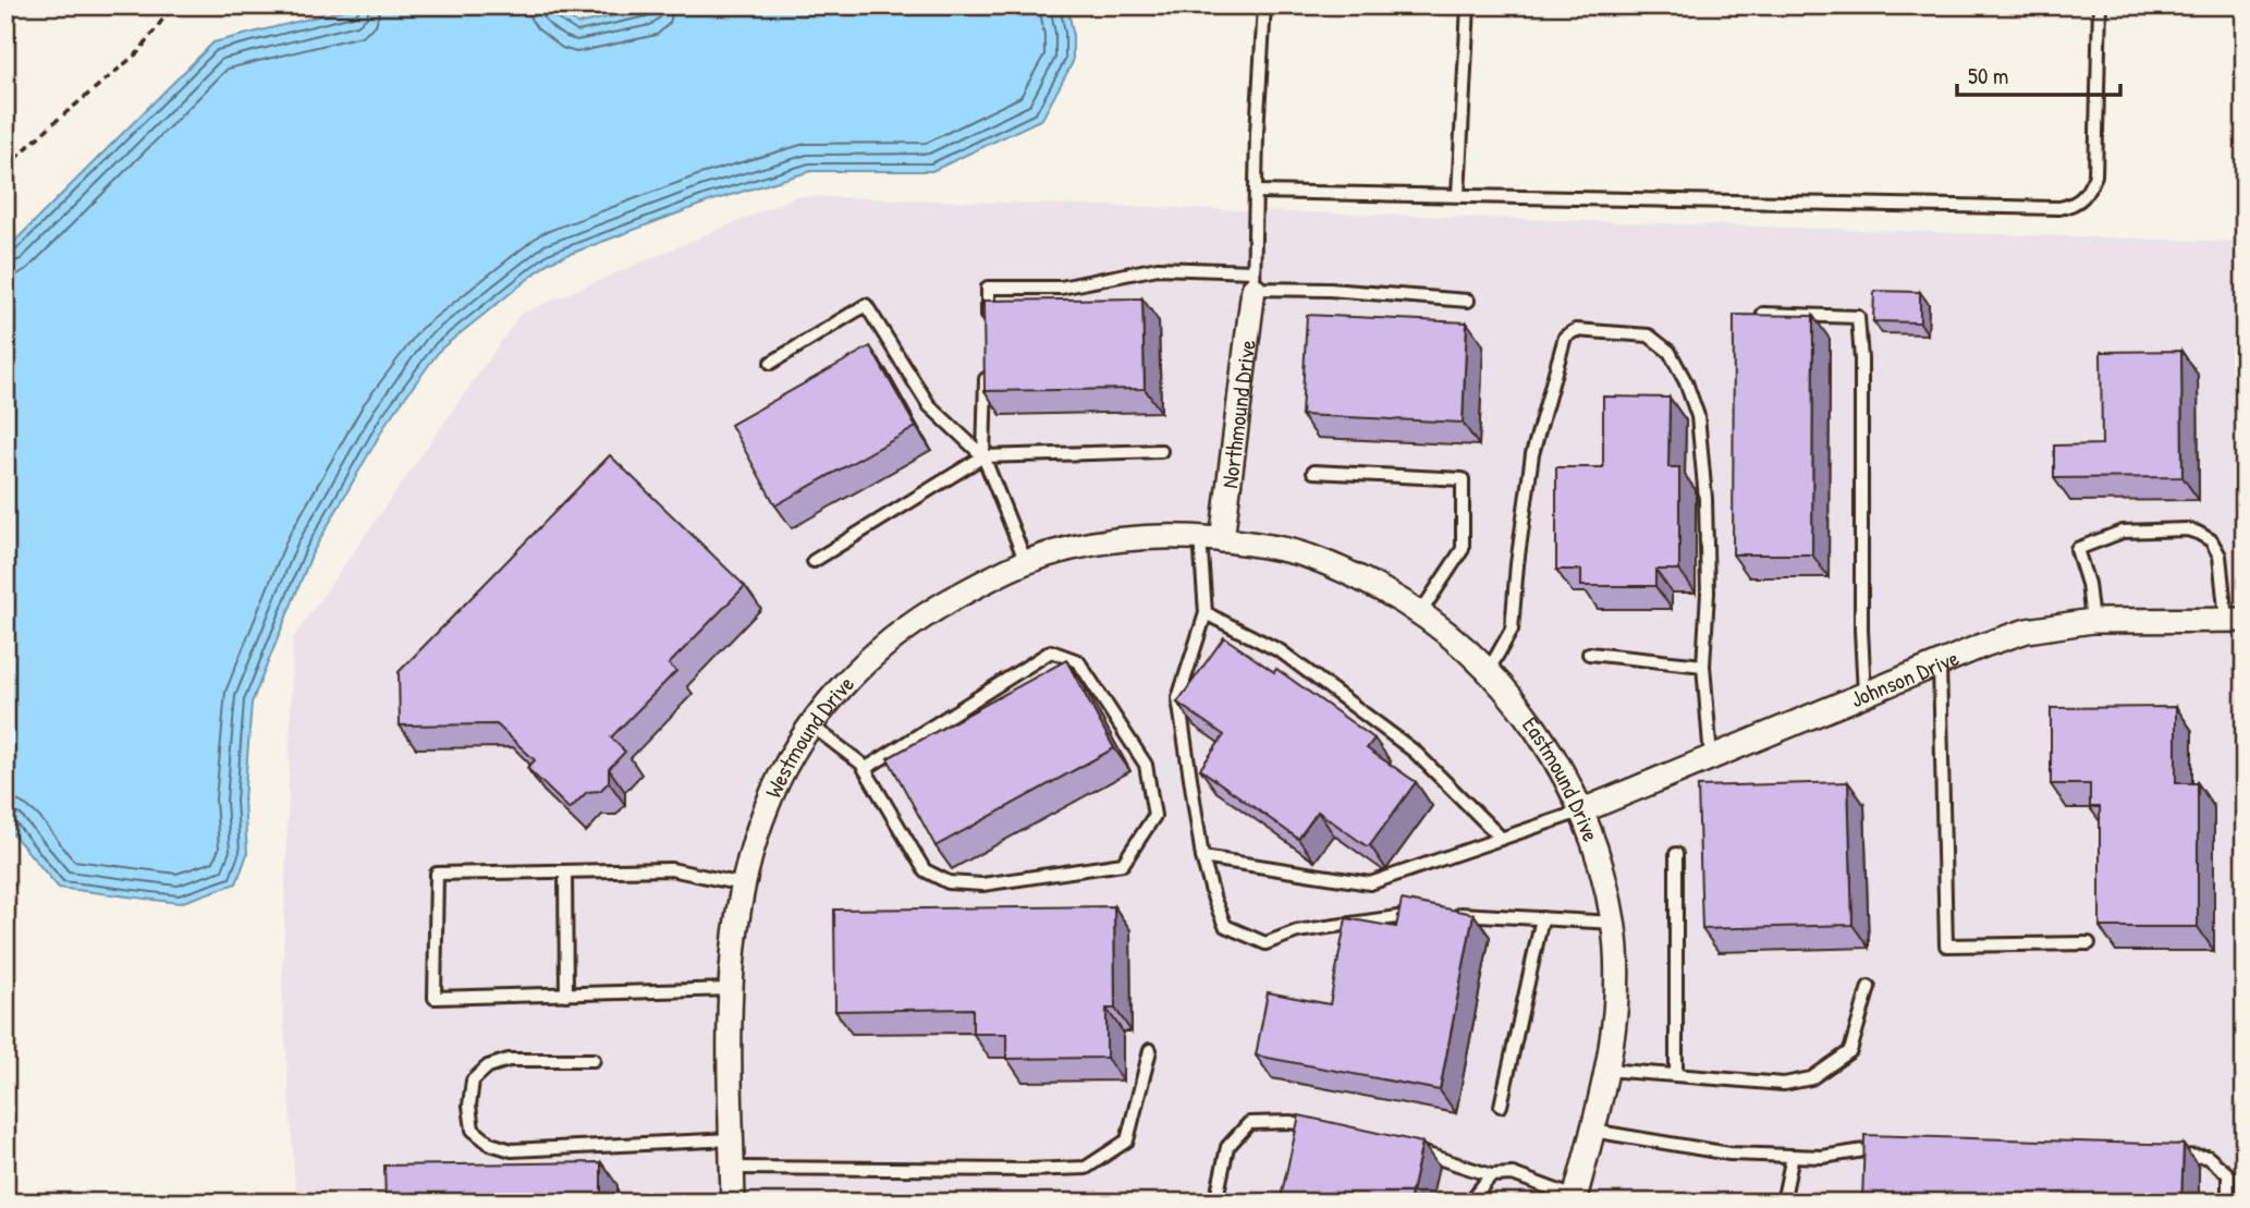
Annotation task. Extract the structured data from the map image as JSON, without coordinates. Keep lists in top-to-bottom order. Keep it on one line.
{"streets":{"street":["Northmound Drive","Johnson Drive","Westmound Drive","Eastmound Drive"]},"crossings":[["Northmound Drive","Westmound Drive"],["Northmound Drive","Eastmound Drive"],["Johnson Drive","Eastmound Drive"],["Westmound Drive","Eastmound Drive"]],"scale_bar":"50 m"}
